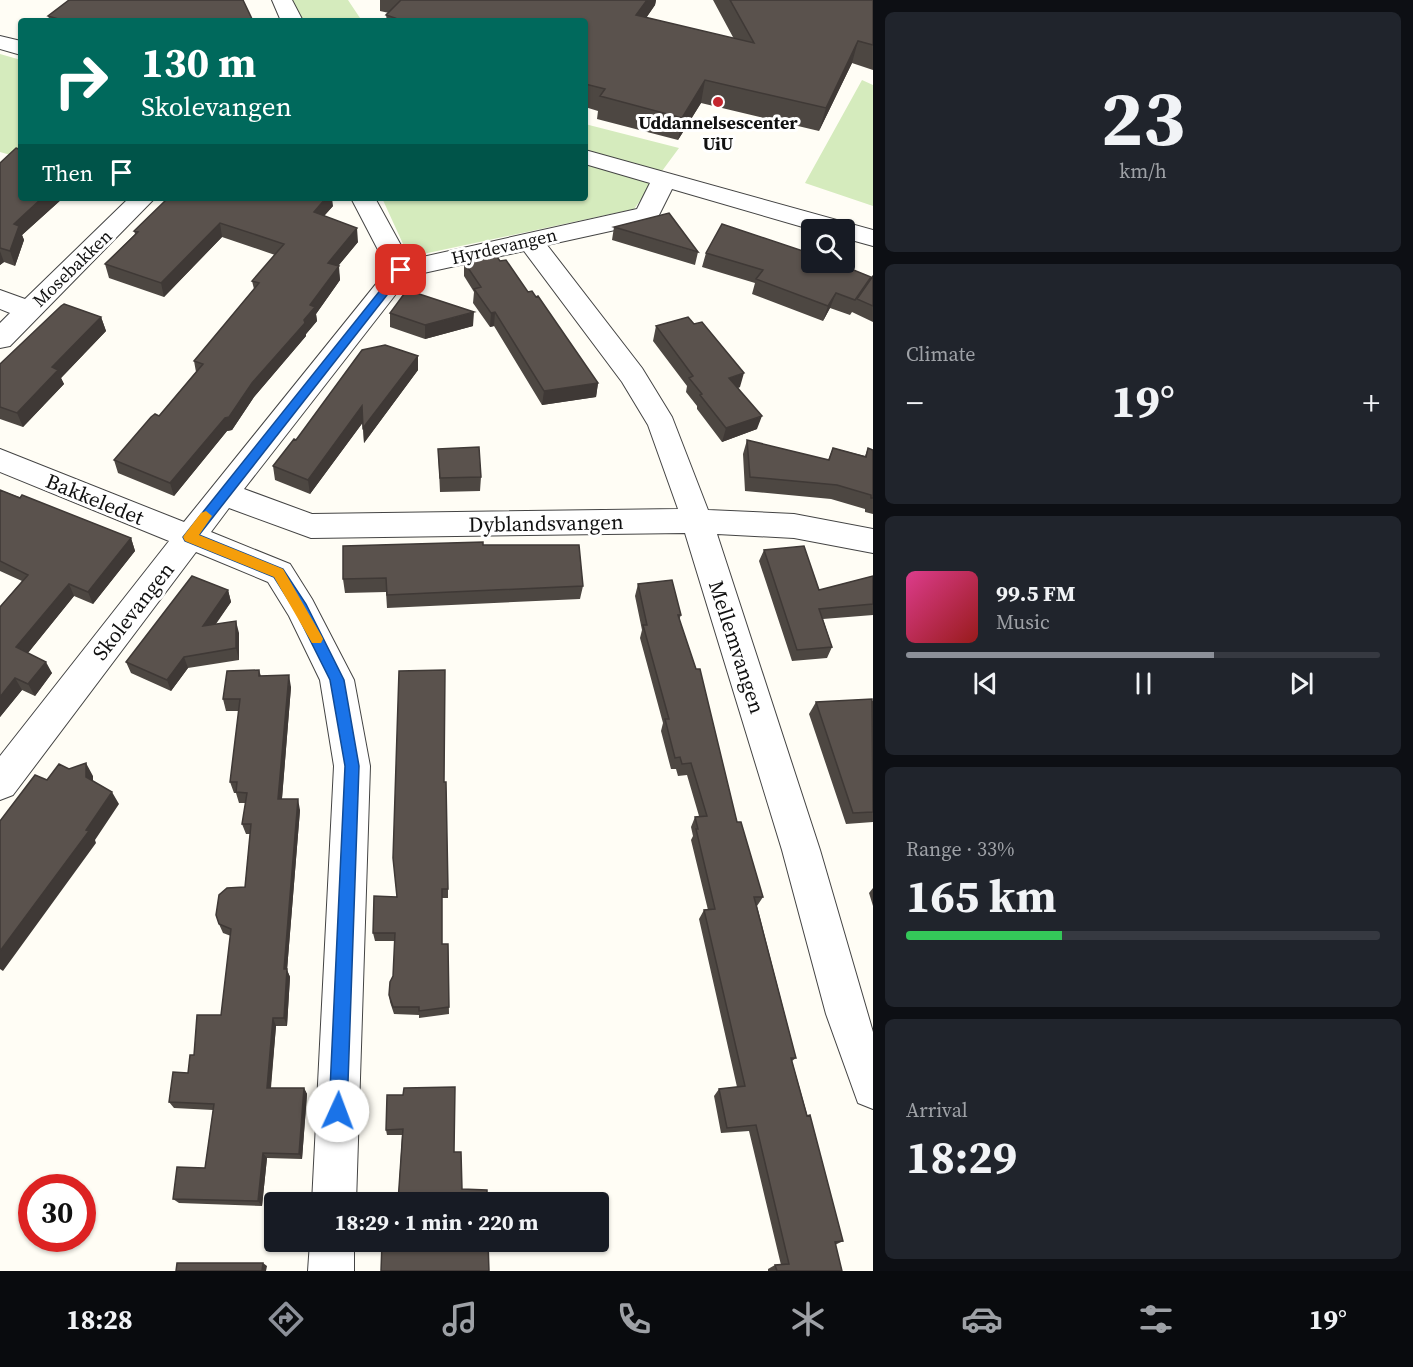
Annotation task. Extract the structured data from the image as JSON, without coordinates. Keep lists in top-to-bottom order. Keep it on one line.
{"streets":{"street":["Hyrdevangen","Mosebakken","Bakkeledet","Dyblandsvangen","Skolevangen","Mellemvangen"]},"crossings":[["Hyrdevangen","Skolevangen"],["Hyrdevangen","Mellemvangen"],["Bakkeledet","Skolevangen"],["Dyblandsvangen","Skolevangen"],["Dyblandsvangen","Mellemvangen"]],"places":["Uddannelsescenter UiU"],"page":{"tile":[["23","km/h"],"Climate",["Range · 33%","165 km"],["Arrival","18:29"]],"turn":["130 m","Skolevangen"],"then":"Then","heat":["−","19°","+"],"song":["99.5 FM","Music"],"limit":"30","trip":"18:29 · 1 min · 220 m","tabs":["18:28","19°"]}}
